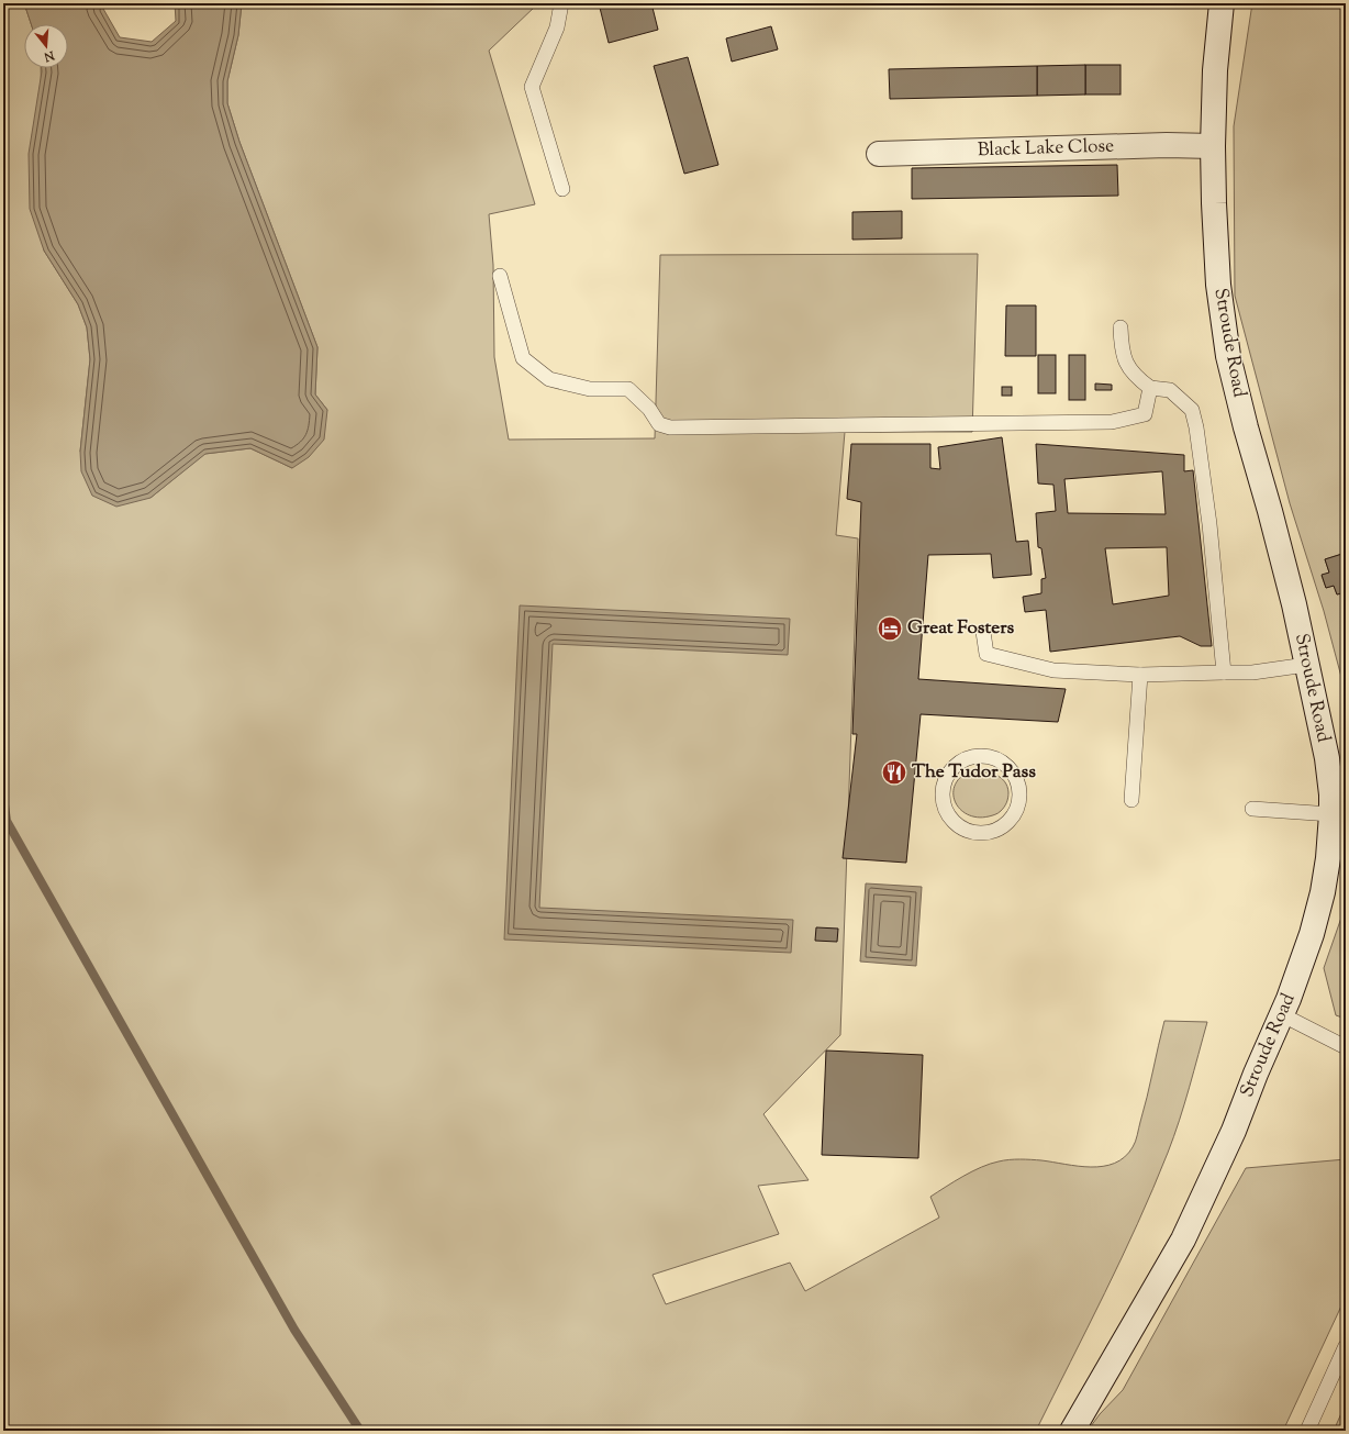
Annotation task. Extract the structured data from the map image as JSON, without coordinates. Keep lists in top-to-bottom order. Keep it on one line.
{"streets":{"street":["Black Lake Close","Stroude Road"]},"crossings":[["Black Lake Close","Stroude Road"]],"places":{"hotel":["Great Fosters"],"restaurant":["The Tudor Pass"]},"north":"bottom"}
